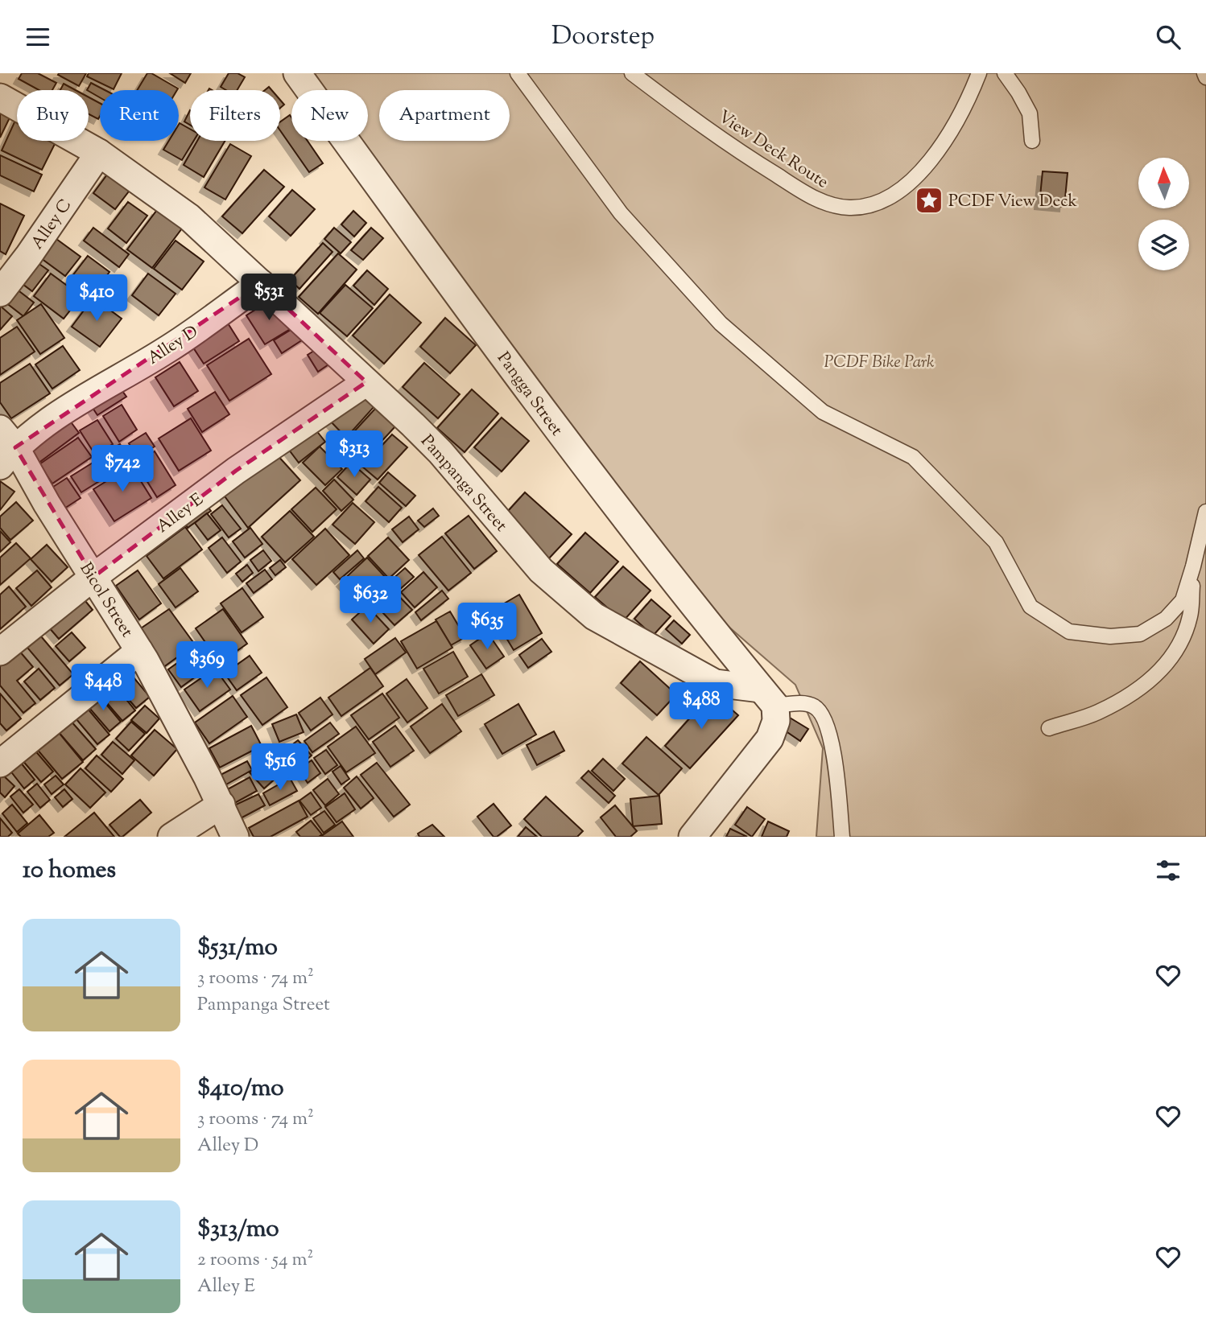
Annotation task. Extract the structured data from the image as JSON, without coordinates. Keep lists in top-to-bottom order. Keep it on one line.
{"streets":{"street":["Alley C","Alley D","Pangga Street","Pampanga Street","Alley E","Bicol Street"],"lane":["View Deck Route"]},"crossings":[["Alley C","Pampanga Street"],["Alley D","Pampanga Street"],["Alley D","Bicol Street"],["Pangga Street","Pampanga Street"],["Pampanga Street","Alley E"],["Alley E","Bicol Street"]],"parks":["PCDF Bike Park"],"places":{"place":["PCDF View Deck"]},"north":"top","page":{"header":"Doorstep","chip":["Buy","Rent","Filters","New","Apartment"],"price":["$531","$410","$313","$742","$632","$635","$369","$448","$488","$516"],"heading":"10 homes","list":[{"name":"$531/mo","note":"3 rooms · 74 m² · Pampanga Street"},{"name":"$410/mo","note":"3 rooms · 74 m² · Alley D"},{"name":"$313/mo","note":"2 rooms · 54 m² · Alley E"}]}}
